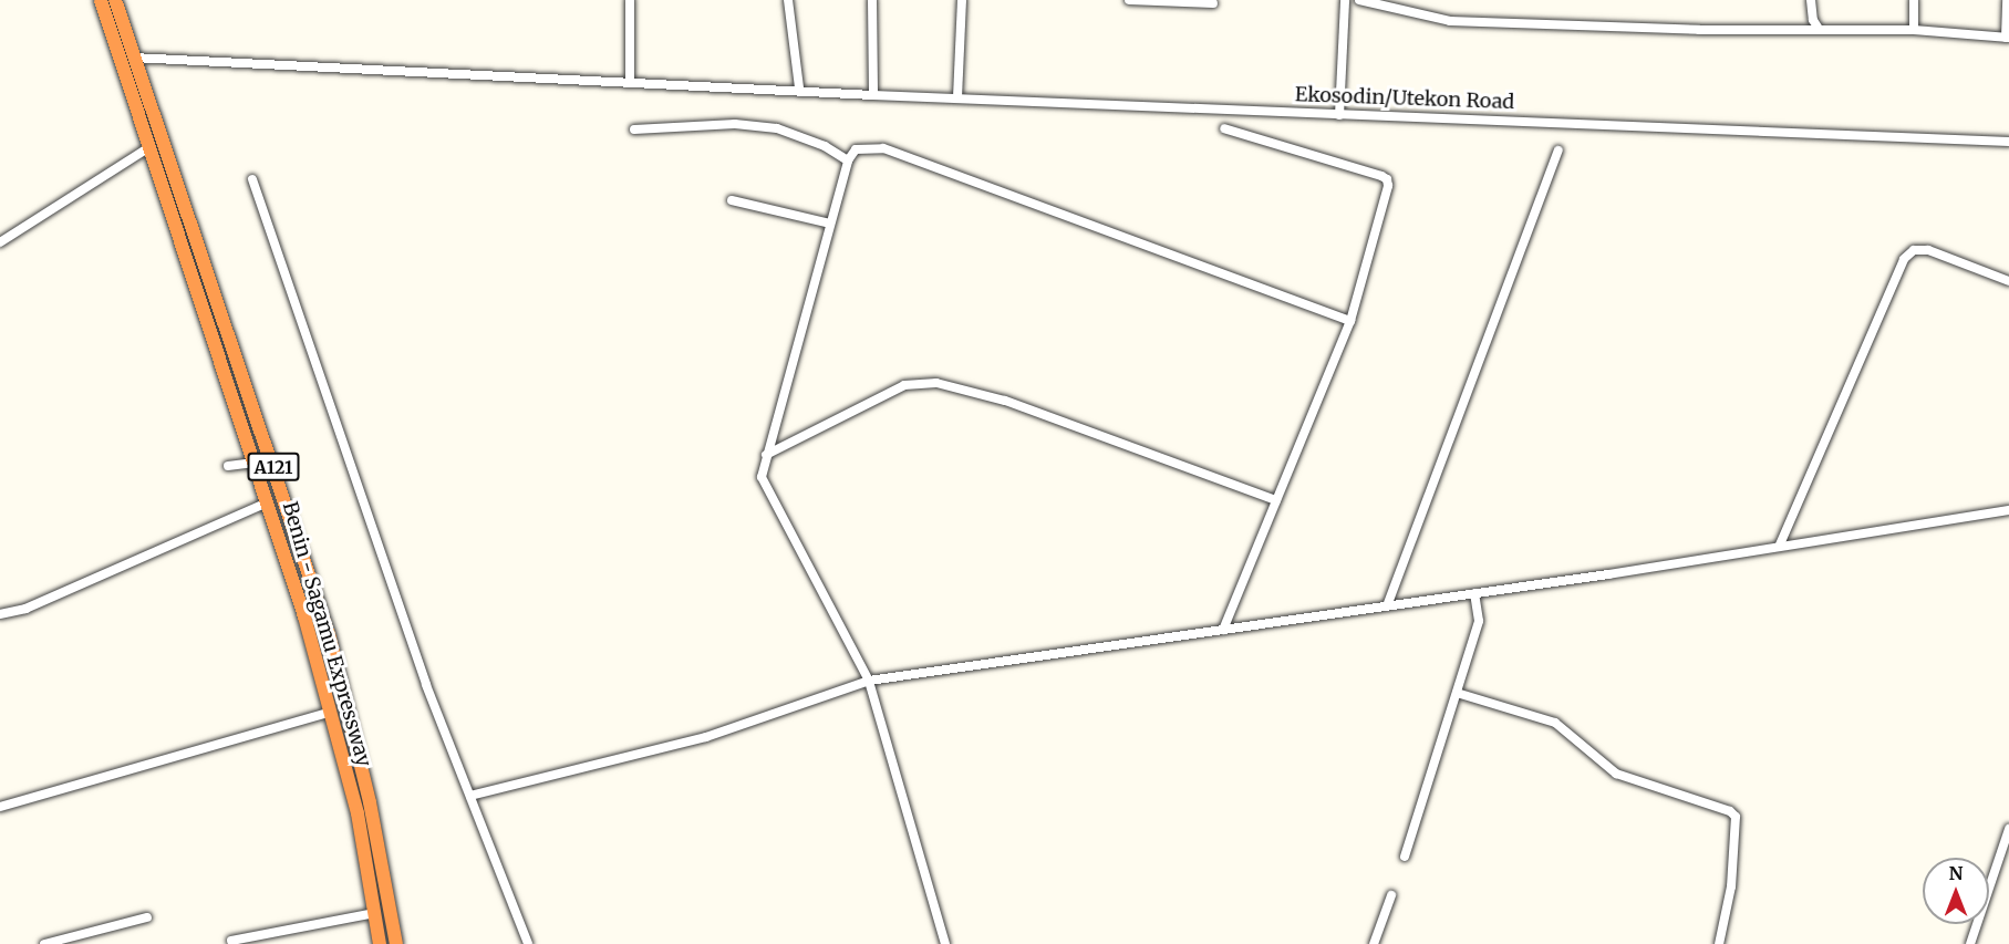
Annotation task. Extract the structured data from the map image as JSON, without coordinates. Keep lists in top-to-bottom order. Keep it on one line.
{"streets":{"highway":["A121","Benin - Sagamu Expressway"],"street":["Ekosodin/Utekon Road"]},"crossings":[["Ekosodin/Utekon Road","A121"]],"north":"top"}
